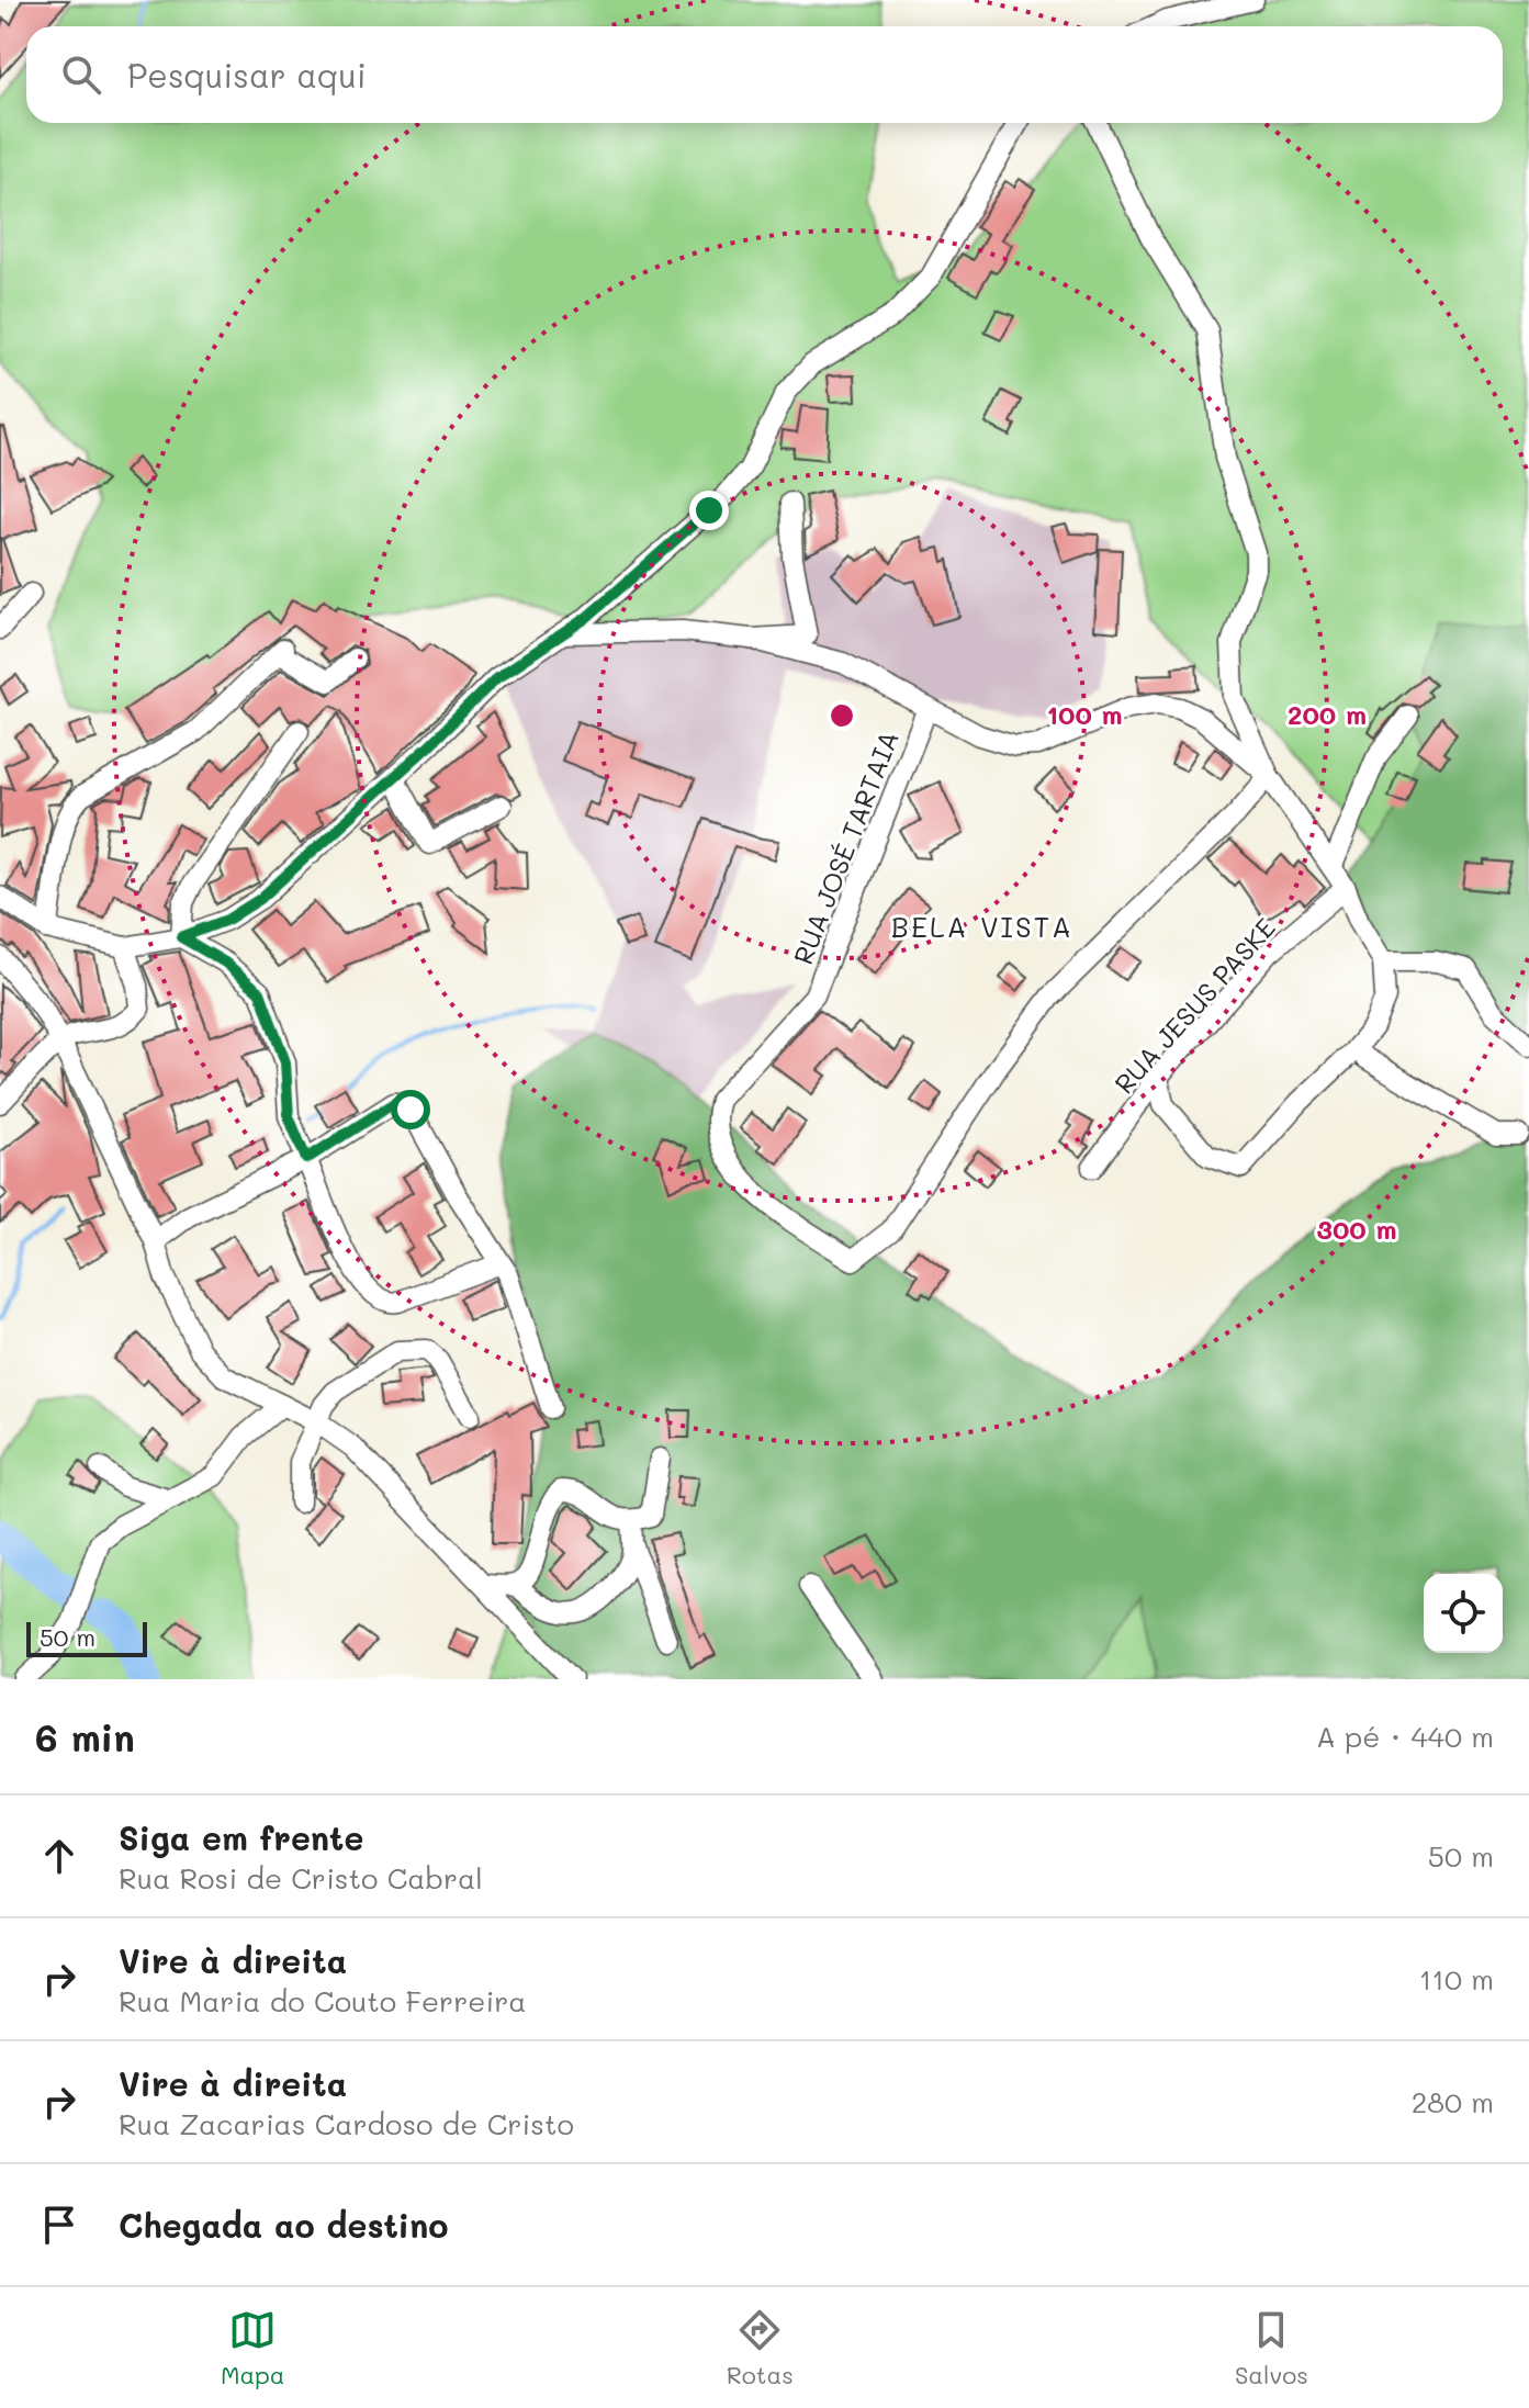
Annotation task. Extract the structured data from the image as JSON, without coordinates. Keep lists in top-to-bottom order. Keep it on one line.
{"streets":{"street":["RUA JOSÉ TARTAIA","RUA JESUS PASKE"]},"districts":["BELA VISTA"],"scale_bar":"50 m","page":{"search":"Pesquisar aqui","scale":"50 m","heading":["6 min","A pé · 440 m"],"list":[["Siga em frente","Rua Rosi de Cristo Cabral","50 m"],["Vire à direita","Rua Maria do Couto Ferreira","110 m"],["Vire à direita","Rua Zacarias Cardoso de Cristo","280 m"],"Chegada ao destino"],"nav":["Mapa","Rotas","Salvos"]},"rings":["100 m","200 m","300 m"]}
